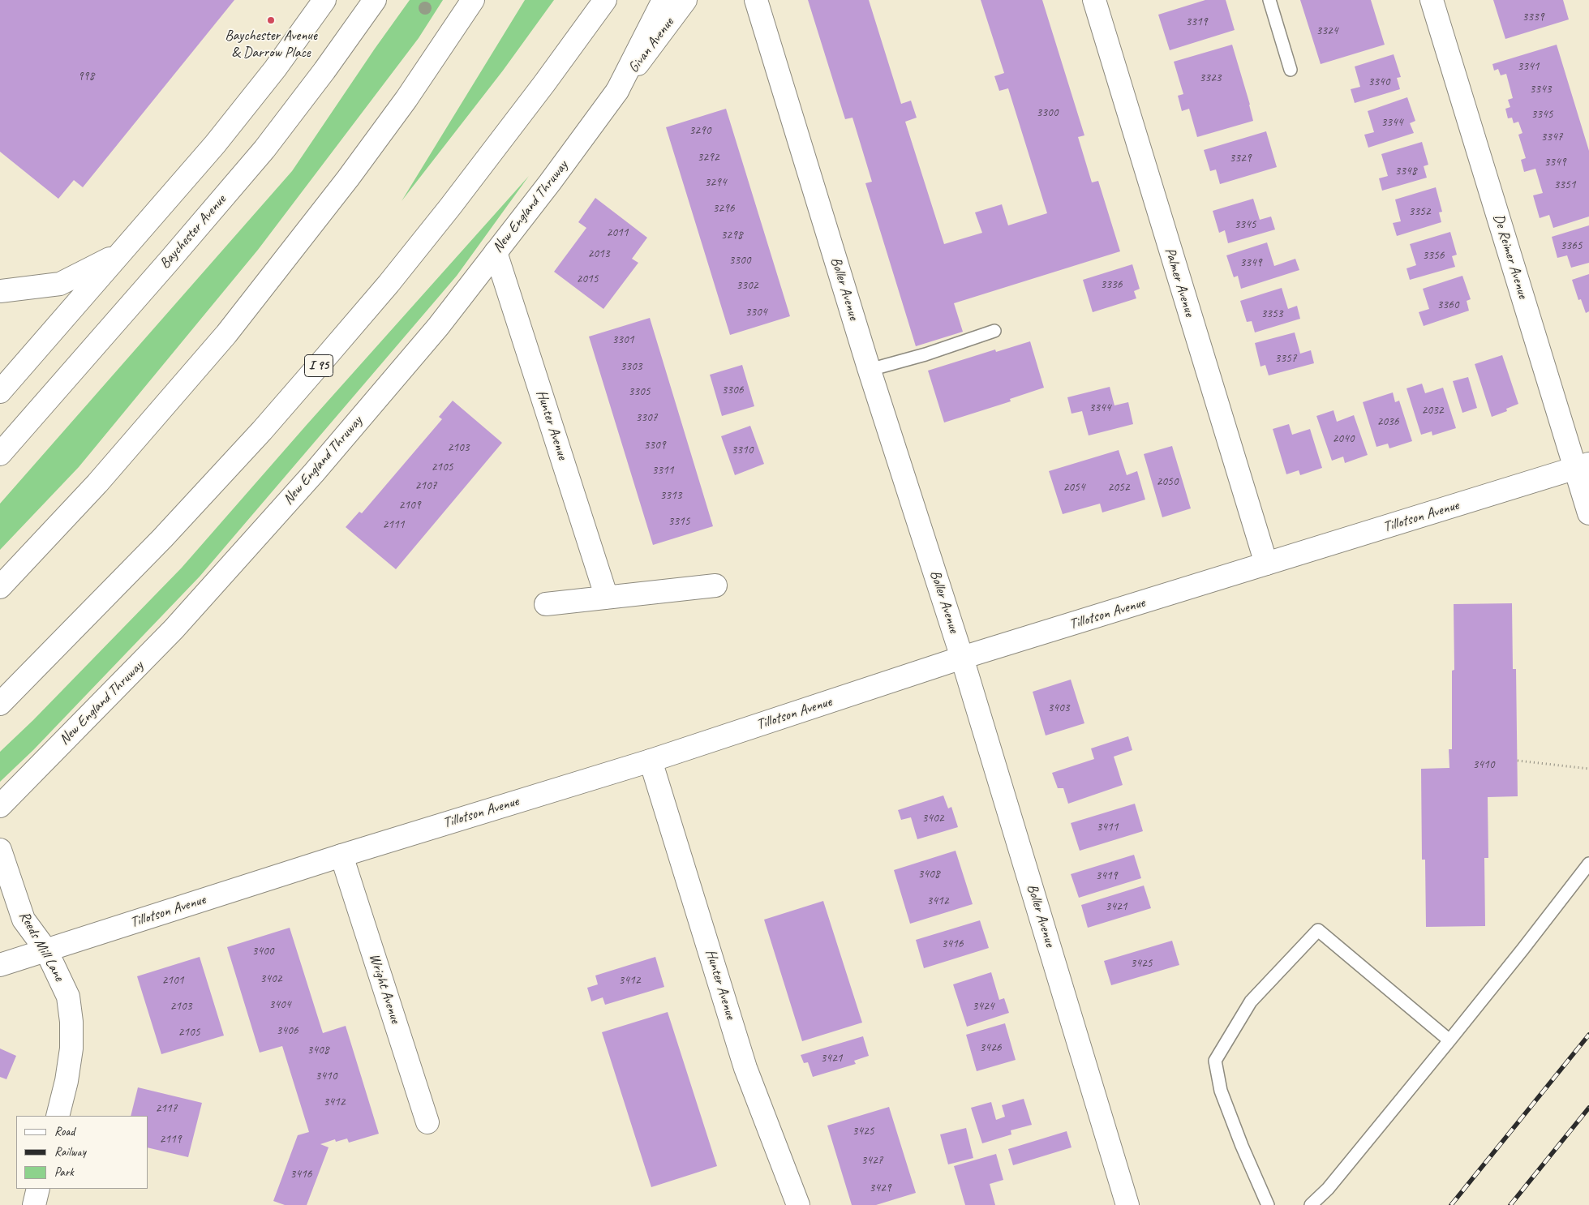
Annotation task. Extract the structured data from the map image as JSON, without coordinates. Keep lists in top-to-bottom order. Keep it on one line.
{"streets":{"main road":["Givan Avenue","New England Thruway","Baychester Avenue","De Reimer Avenue","Palmer Avenue","Boller Avenue","I 95","Hunter Avenue","Tillotson Avenue","Reeds Mill Lane","Wright Avenue"]},"crossings":[["Givan Avenue","New England Thruway"],["New England Thruway","Hunter Avenue"],["De Reimer Avenue","Tillotson Avenue"],["Palmer Avenue","Tillotson Avenue"],["Boller Avenue","Tillotson Avenue"],["Hunter Avenue","Tillotson Avenue"],["Tillotson Avenue","Reeds Mill Lane"],["Tillotson Avenue","Wright Avenue"]],"places":["Baychester Avenue & Darrow Place"],"house_numbers":["3339","3319","3324","3341","998","3323","3340","3343","3300","3345","3344","3290","3347","3292","3329","3349","3348","3294","3351","3296","3352","3345","2011","3298","3365","2013","3356","3300","3349","2015","3336","3302","3360","3304","3353","3301","3357","3303","3306","3305","3344","2032","3307","2036","2040","3309","2103","3310","2105","3311","2050","2107","2054","2052","3313","2109","3315","2111","3403","3410","3402","3411","3408","3419","3412","3421","3416","3400","3425","3402","2101","3412","3404","2103","3424","3406","2105","3426","3408","3421","3410","3412","2117","3425","2119","3427","3416","3429"],"legend":["Road","Railway","Park"]}
